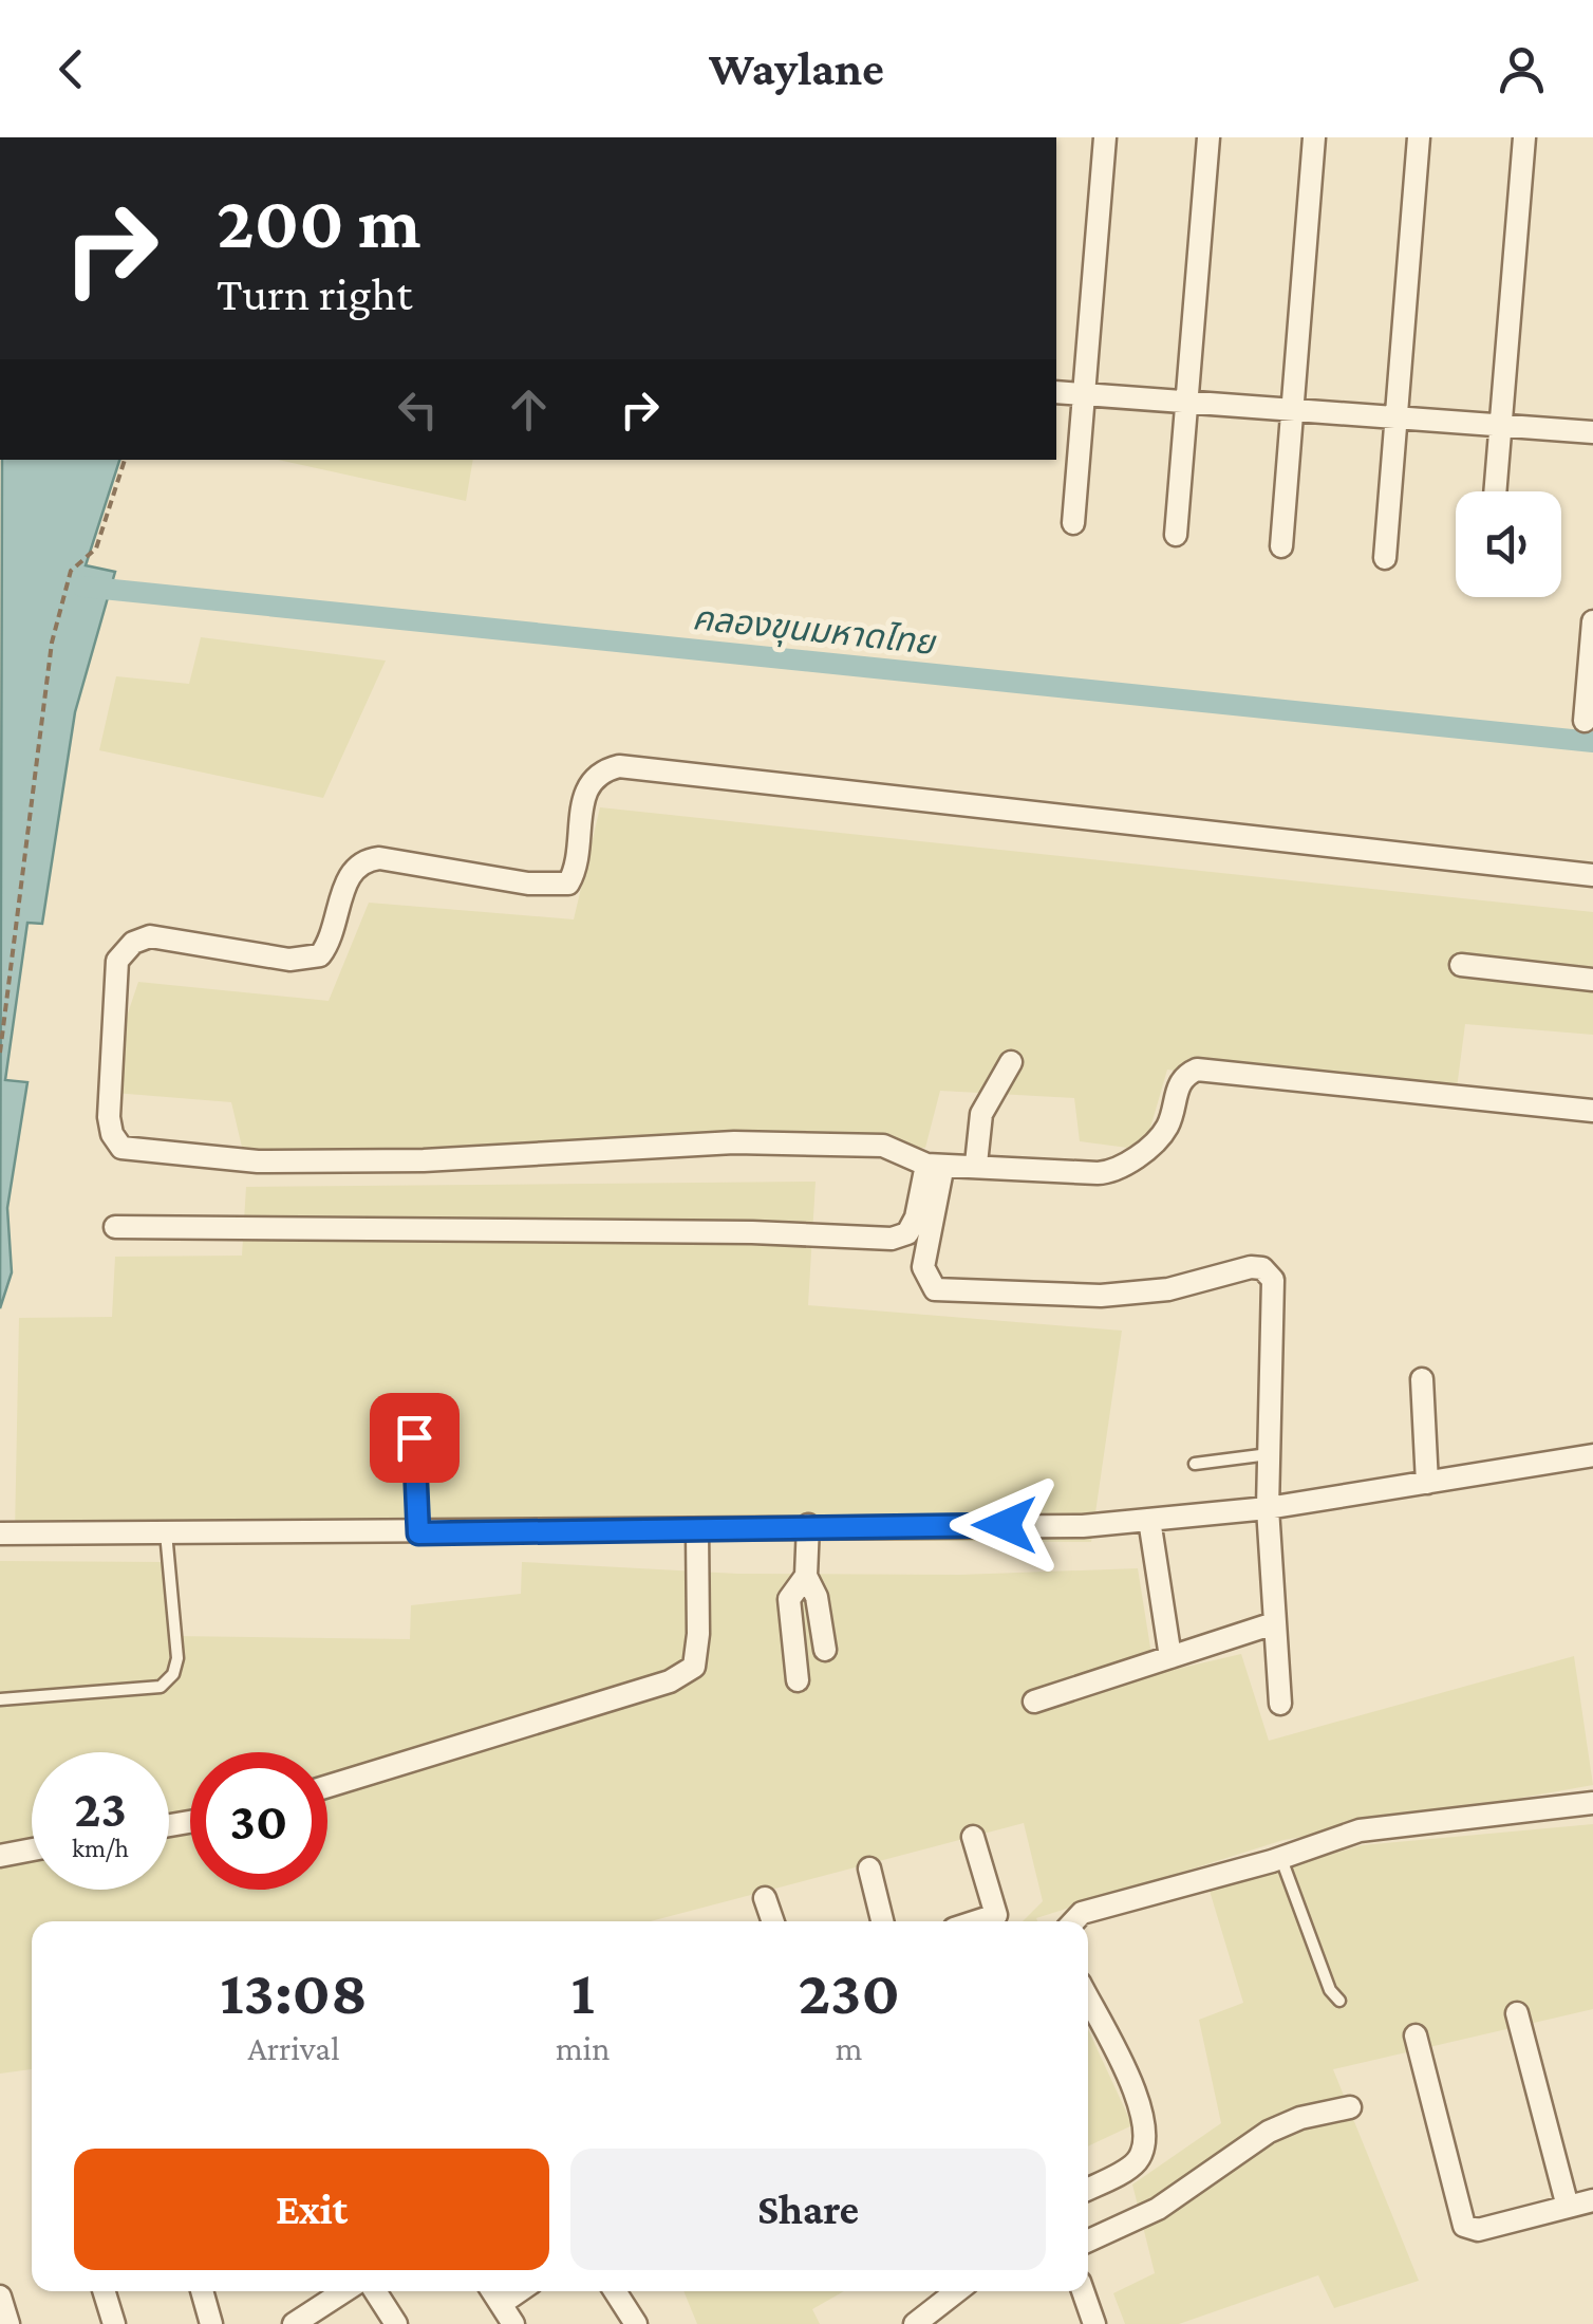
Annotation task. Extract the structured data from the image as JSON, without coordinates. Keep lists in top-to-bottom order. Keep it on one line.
{"water":["คลองขุนมหาดไทย"],"page":{"header":"Waylane","turn":["200 m","Turn right"],"speed":"23 km/h","limit":"30","eta":["13:08","Arrival","1","min","230","m"],"buttons":["Exit","Share"]}}
